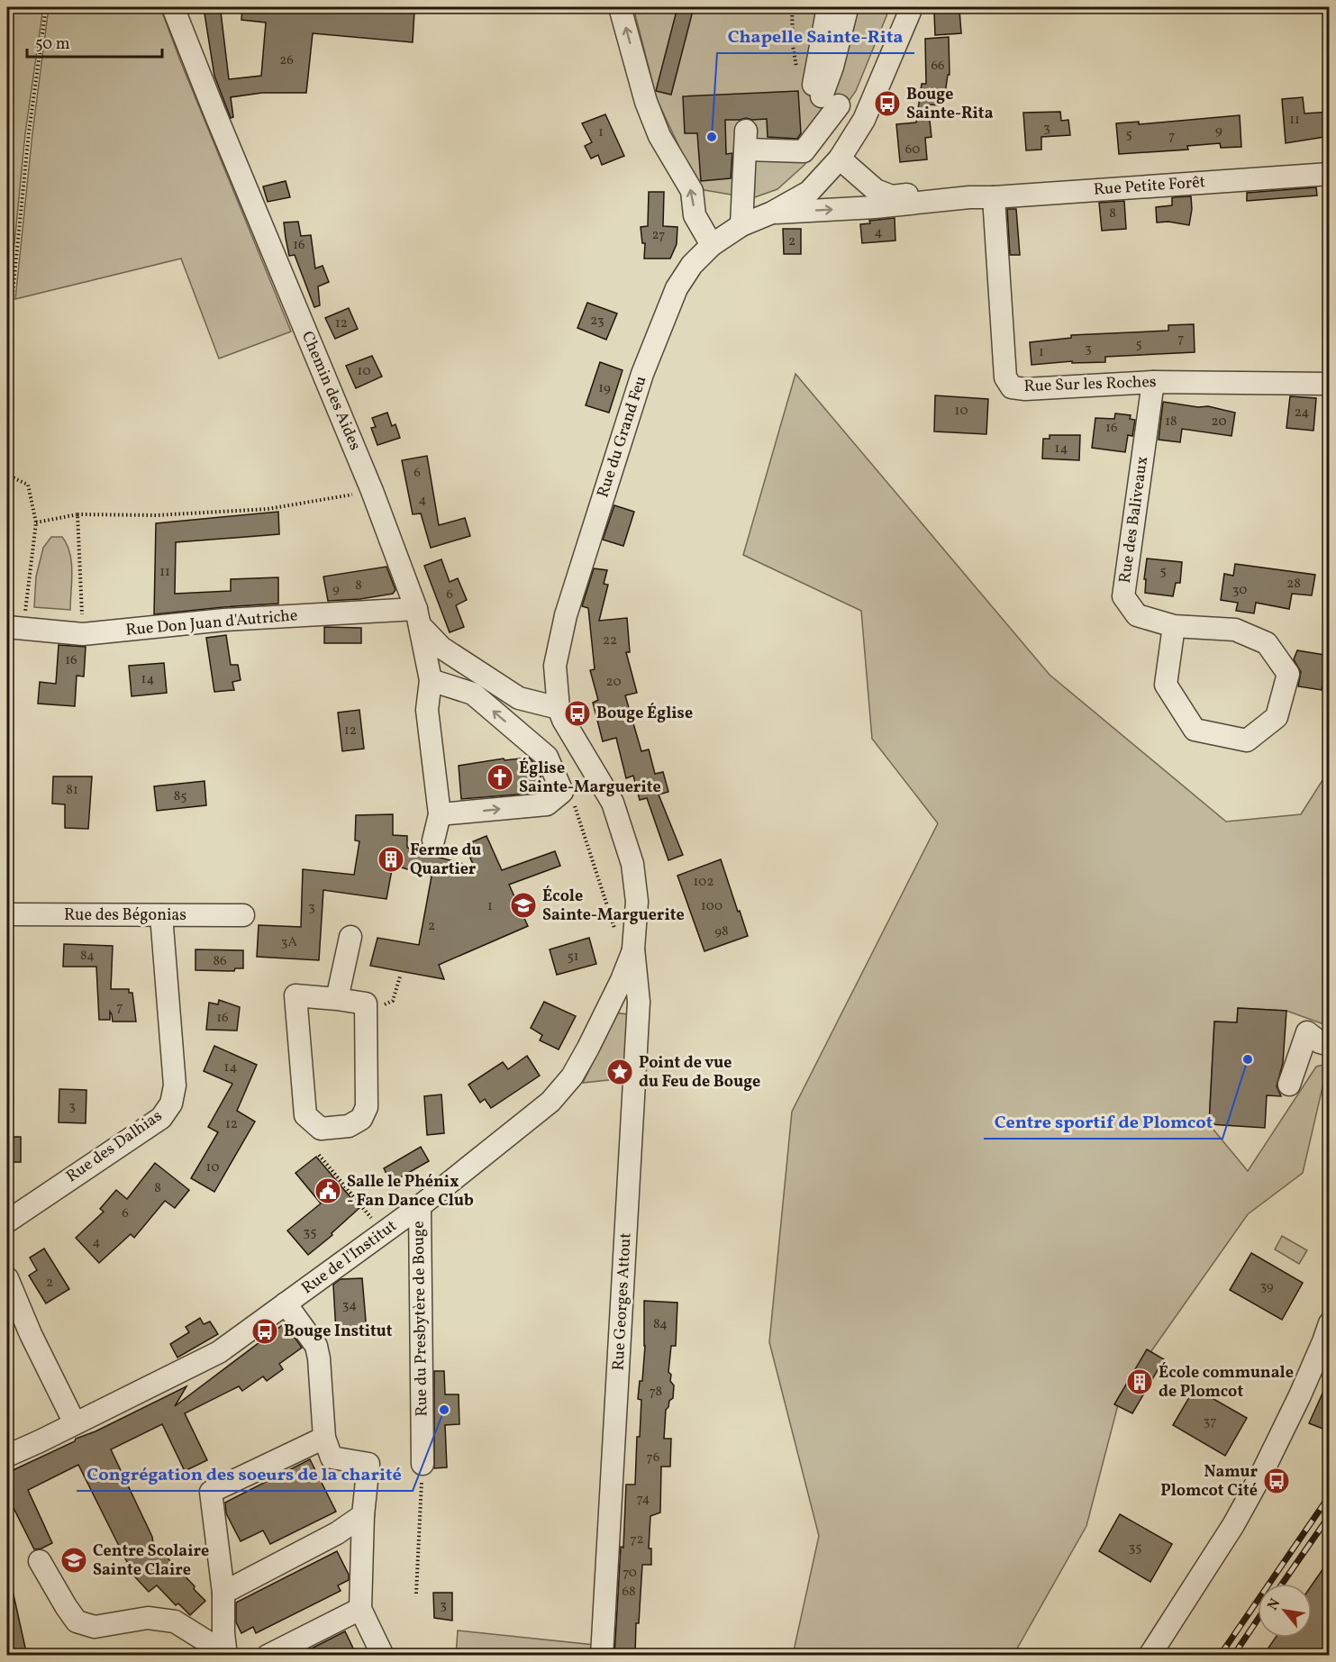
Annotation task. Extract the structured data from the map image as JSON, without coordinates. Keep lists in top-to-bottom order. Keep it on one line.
{"streets":{"street":["Rue Petite Forêt","Rue Sur les Roches","Chemin des Aides","Rue du Grand Feu","Rue des Baliveaux","Rue Don Juan d'Autriche","Rue des Bégonias","Rue des Dalhias","Rue de l'Institut","Rue Georges Attout","Rue du Presbytère de Bouge"]},"crossings":[["Rue Petite Forêt","Rue Sur les Roches"],["Rue Petite Forêt","Rue du Grand Feu"],["Rue Sur les Roches","Rue des Baliveaux"],["Chemin des Aides","Rue du Grand Feu"],["Chemin des Aides","Rue Don Juan d'Autriche"],["Rue du Grand Feu","Rue de l'Institut"],["Rue du Grand Feu","Rue Georges Attout"],["Rue des Bégonias","Rue des Dalhias"],["Rue de l'Institut","Rue Georges Attout"],["Rue de l'Institut","Rue du Presbytère de Bouge"]],"places":{"bus stop":["Bouge Sainte-Rita","Bouge Église","Bouge Institut","Namur Plomcot Cité"],"other":["Chapelle Sainte-Rita","Centre sportif de Plomcot","Congrégation des soeurs de la charité"],"church":["Église Sainte-Marguerite"],"building":["Ferme du Quartier","École communale de Plomcot"],"school or university":["École Sainte-Marguerite","Centre Scolaire Sainte Claire"],"place":["Point de vue du Feu de Bouge"],"public building":["Salle le Phénix - Fan Dance Club"]},"house_numbers":["26","66","11","3","9","1","5","7","60","8","4","27","2","16","23","12","7","5","3","1","10","19","10","24","18","20","16","14","6","4","5","11","28","8","9","30","6","22","16","14","20","12","81","85","102","1","100","3","2","98","3A","84","51","86","7","16","14","3","12","10","8","6","35","4","2","39","34","84","78","37","76","74","72","35","70","68","3"],"scale_bar":"50 m","north":"top left"}
